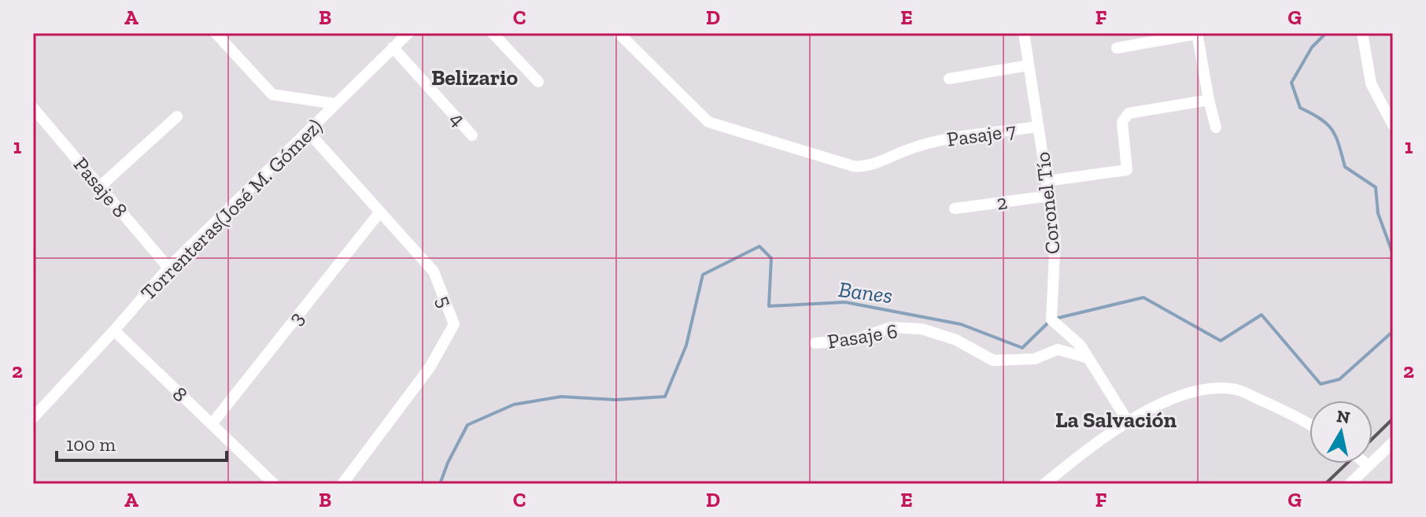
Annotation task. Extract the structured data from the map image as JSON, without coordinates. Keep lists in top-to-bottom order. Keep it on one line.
{"streets":{"street":["4","Pasaje 7","Pasaje 8","2","Coronel Tío","Torrenteras(José M. Gómez)","5","3","Pasaje 6","8"]},"crossings":[["4","Torrenteras(José M. Gómez)"],["Pasaje 7","Coronel Tío"],["Pasaje 8","Torrenteras(José M. Gómez)"],["2","Coronel Tío"],["Coronel Tío","Pasaje 6"],["Torrenteras(José M. Gómez)","5"],["Torrenteras(José M. Gómez)","8"],["5","3"],["3","8"]],"districts":["Belizario","La Salvación"],"water":["Banes"],"scale_bar":"100 m","north":"top","grid":{"columns":["A","B","C","D","E","F","G"],"rows":["1","2"]}}
